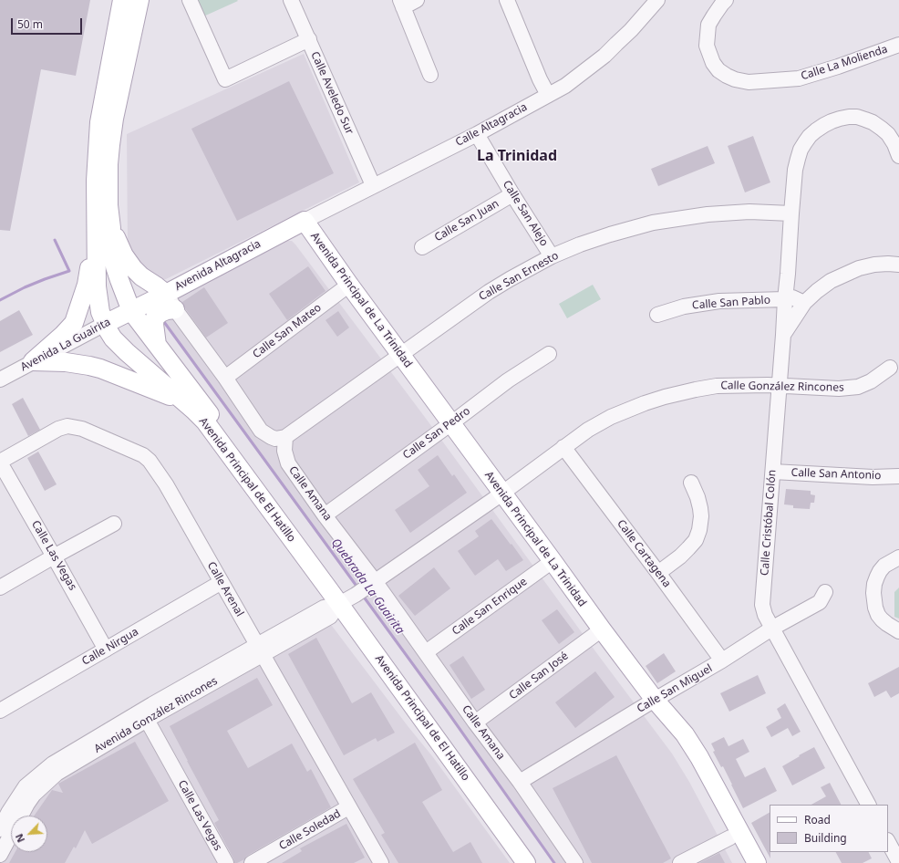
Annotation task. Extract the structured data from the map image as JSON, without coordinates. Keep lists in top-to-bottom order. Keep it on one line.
{"streets":{"main road":["Avenida Altagracia","Avenida Principal de La Trinidad","Avenida La Guairita","Avenida Principal de El Hatillo"],"street":["Calle La Molienda","Calle Aveledo Sur","Calle Altagracia","Calle San Alejo","Calle San Juan","Calle San Ernesto","Calle San Pablo","Calle San Mateo","Calle González Rincones","Calle San Pedro","Calle San Antonio","Calle Amana","Calle Cristóbal Colón","Calle Cartagena","Calle Las Vegas","Calle Arenal","Calle San Enrique","Calle Nirgua","Calle San José","Calle San Miguel","Avenida González Rincones","Calle Soledad"]},"crossings":[["Calle Aveledo Sur","Calle Altagracia"],["Calle Altagracia","Calle San Alejo"],["Calle Altagracia","Avenida Altagracia"],["Calle Altagracia","Avenida Principal de La Trinidad"],["Calle San Alejo","Calle San Juan"],["Calle San Alejo","Calle San Ernesto"],["Avenida Altagracia","Avenida Principal de La Trinidad"],["Avenida Altagracia","Avenida La Guairita"],["Avenida Altagracia","Avenida Principal de El Hatillo"],["Calle San Ernesto","Avenida Principal de La Trinidad"],["Calle San Ernesto","Calle Amana"],["Calle San Ernesto","Calle Cristóbal Colón"],["Avenida Principal de La Trinidad","Calle San Mateo"],["Avenida Principal de La Trinidad","Calle González Rincones"],["Avenida Principal de La Trinidad","Calle San Pedro"],["Avenida Principal de La Trinidad","Calle San Enrique"],["Avenida Principal de La Trinidad","Calle San José"],["Avenida Principal de La Trinidad","Calle San Miguel"],["Avenida Principal de La Trinidad","Avenida González Rincones"],["Calle San Pablo","Calle Cristóbal Colón"],["Avenida La Guairita","Avenida Principal de El Hatillo"],["Calle González Rincones","Calle Cristóbal Colón"],["Calle González Rincones","Calle Cartagena"],["Calle González Rincones","Avenida González Rincones"],["Calle San Pedro","Calle Amana"],["Calle San Antonio","Calle Cristóbal Colón"],["Avenida Principal de El Hatillo","Avenida González Rincones"],["Calle Amana","Calle San Enrique"],["Calle Amana","Calle San José"],["Calle Amana","Calle San Miguel"],["Calle Amana","Avenida González Rincones"],["Calle Cristóbal Colón","Calle San Miguel"],["Calle Cartagena","Calle San Miguel"],["Calle Las Vegas","Calle Arenal"],["Calle Las Vegas","Calle Nirgua"],["Calle Las Vegas","Avenida González Rincones"],["Calle Arenal","Calle Nirgua"],["Calle Arenal","Avenida González Rincones"],["Calle Arenal","Calle Soledad"]],"districts":["La Trinidad"],"water":["Quebrada La Guairita"],"legend":["Road","Building"],"scale_bar":"50 m","north":"bottom left"}
